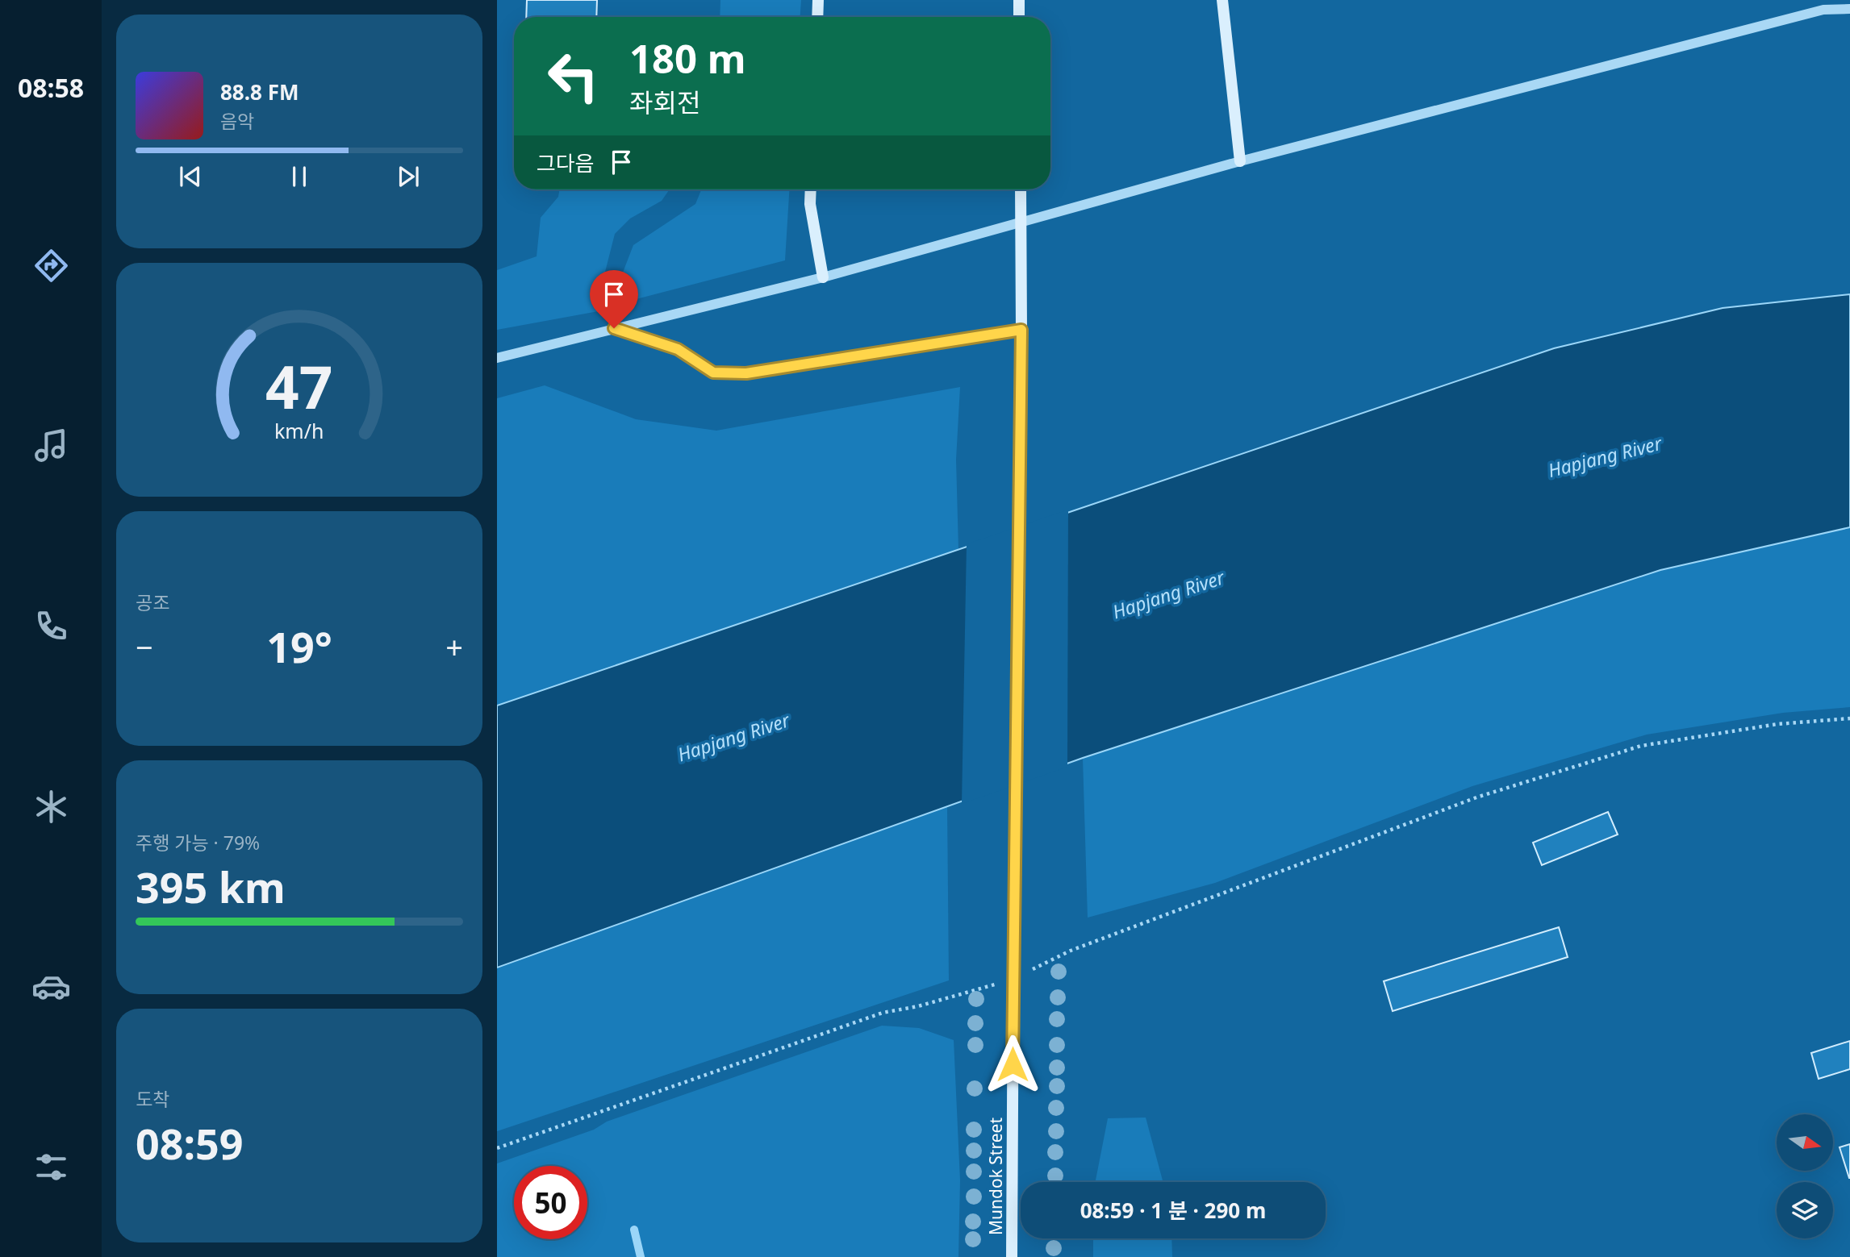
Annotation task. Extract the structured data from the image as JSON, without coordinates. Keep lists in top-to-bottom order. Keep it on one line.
{"streets":{"main road":["Mundok Street"]},"water":["Hapjang River"],"north":"right","page":{"tabs":"08:58","turn":["180 m","좌회전"],"song":["88.8 FM","음악"],"then":"그다음","tile":["공조",["주행 가능 · 79%","395 km"],["도착","08:59"]],"heat":["−","19°","+"],"limit":"50","trip":"08:59 · 1 분 · 290 m","gauge":["47","km/h"]}}
